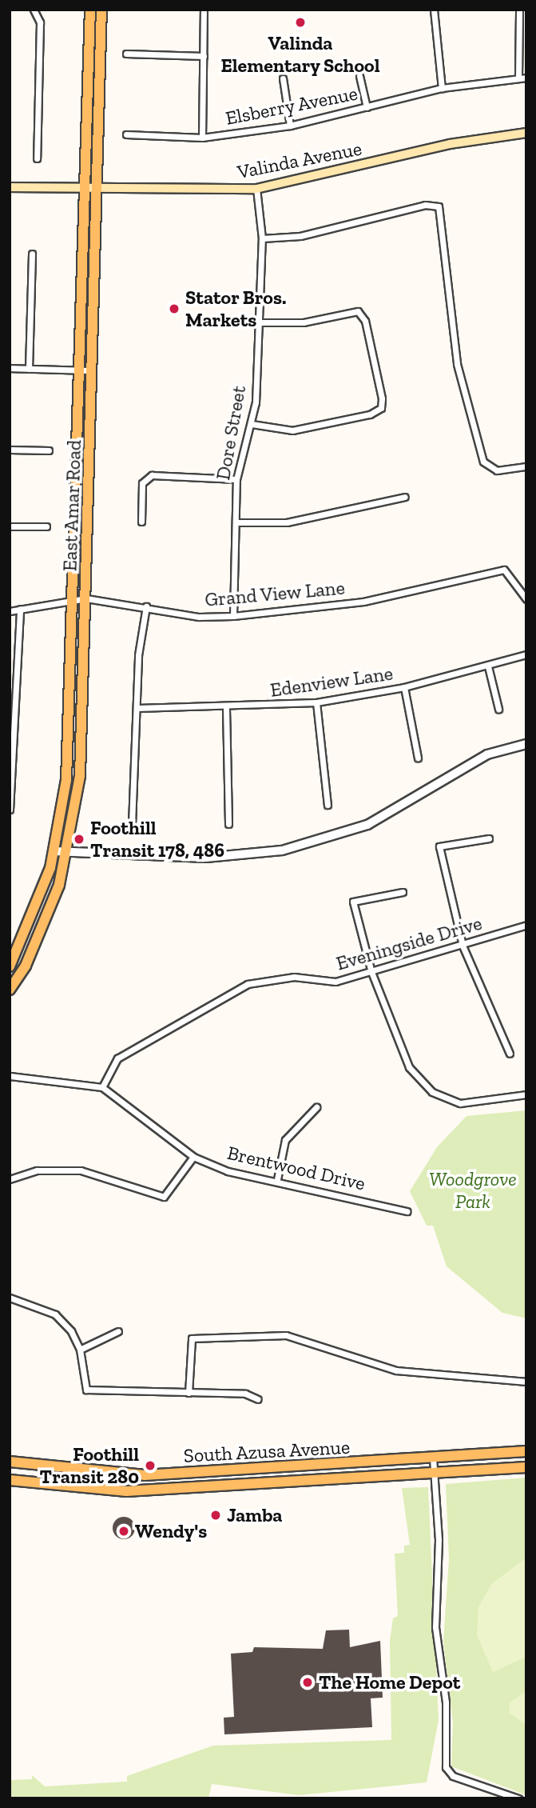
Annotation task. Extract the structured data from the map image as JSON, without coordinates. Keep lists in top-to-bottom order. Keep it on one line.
{"streets":{"main road":["Valinda Avenue","East Amar Road","South Azusa Avenue"],"street":["Elsberry Avenue","Dore Street","Grand View Lane","Edenview Lane","Eveningside Drive","Brentwood Drive"]},"crossings":[["Valinda Avenue","Dore Street"],["Valinda Avenue","East Amar Road"],["Dore Street","Grand View Lane"],["East Amar Road","Grand View Lane"],["Eveningside Drive","Brentwood Drive"]],"parks":["Woodgrove Park"],"places":["Valinda Elementary School","Stator Bros. Markets","Foothill Transit 178, 486","Foothill Transit 280","Jamba","Wendy's","The Home Depot"]}
